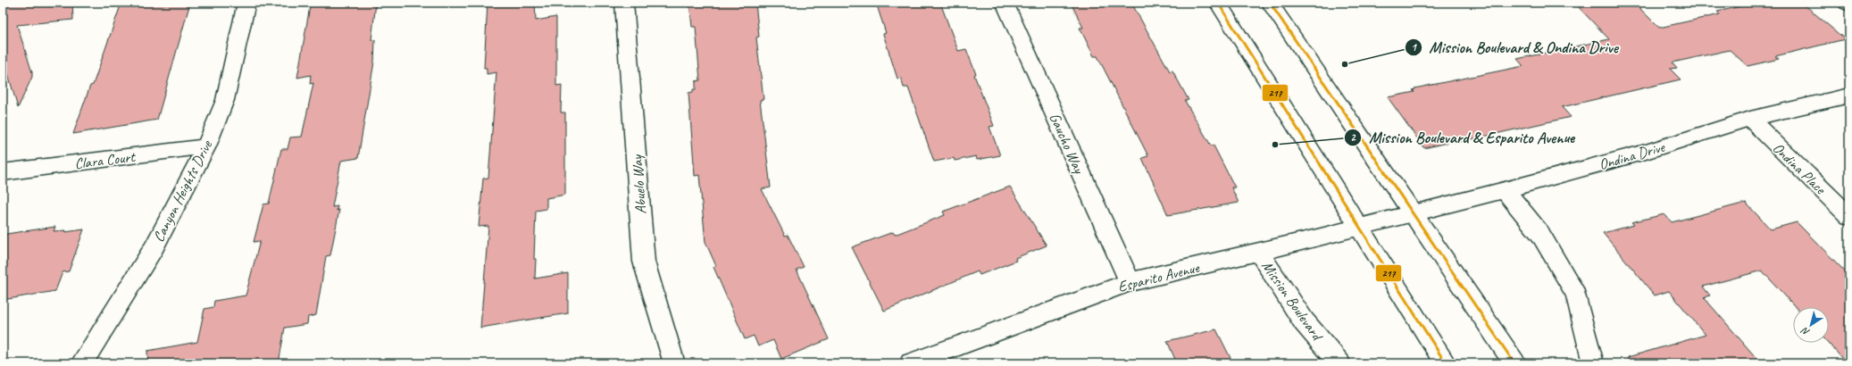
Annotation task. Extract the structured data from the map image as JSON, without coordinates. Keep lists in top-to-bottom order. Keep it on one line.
{"streets":{"street":["Gaucho Way","Ondina Drive","Clara Court","Ondina Place","Abuelo Way","Canyon Heights Drive","Esparito Avenue","Mission Boulevard"]},"crossings":[["Gaucho Way","Esparito Avenue"],["Ondina Drive","Ondina Place"],["Ondina Drive","Esparito Avenue"],["Clara Court","Canyon Heights Drive"],["Esparito Avenue","Mission Boulevard"]],"places":["Mission Boulevard & Ondina Drive","Mission Boulevard & Esparito Avenue"],"lines":["transit line 217"],"north":"bottom left"}
